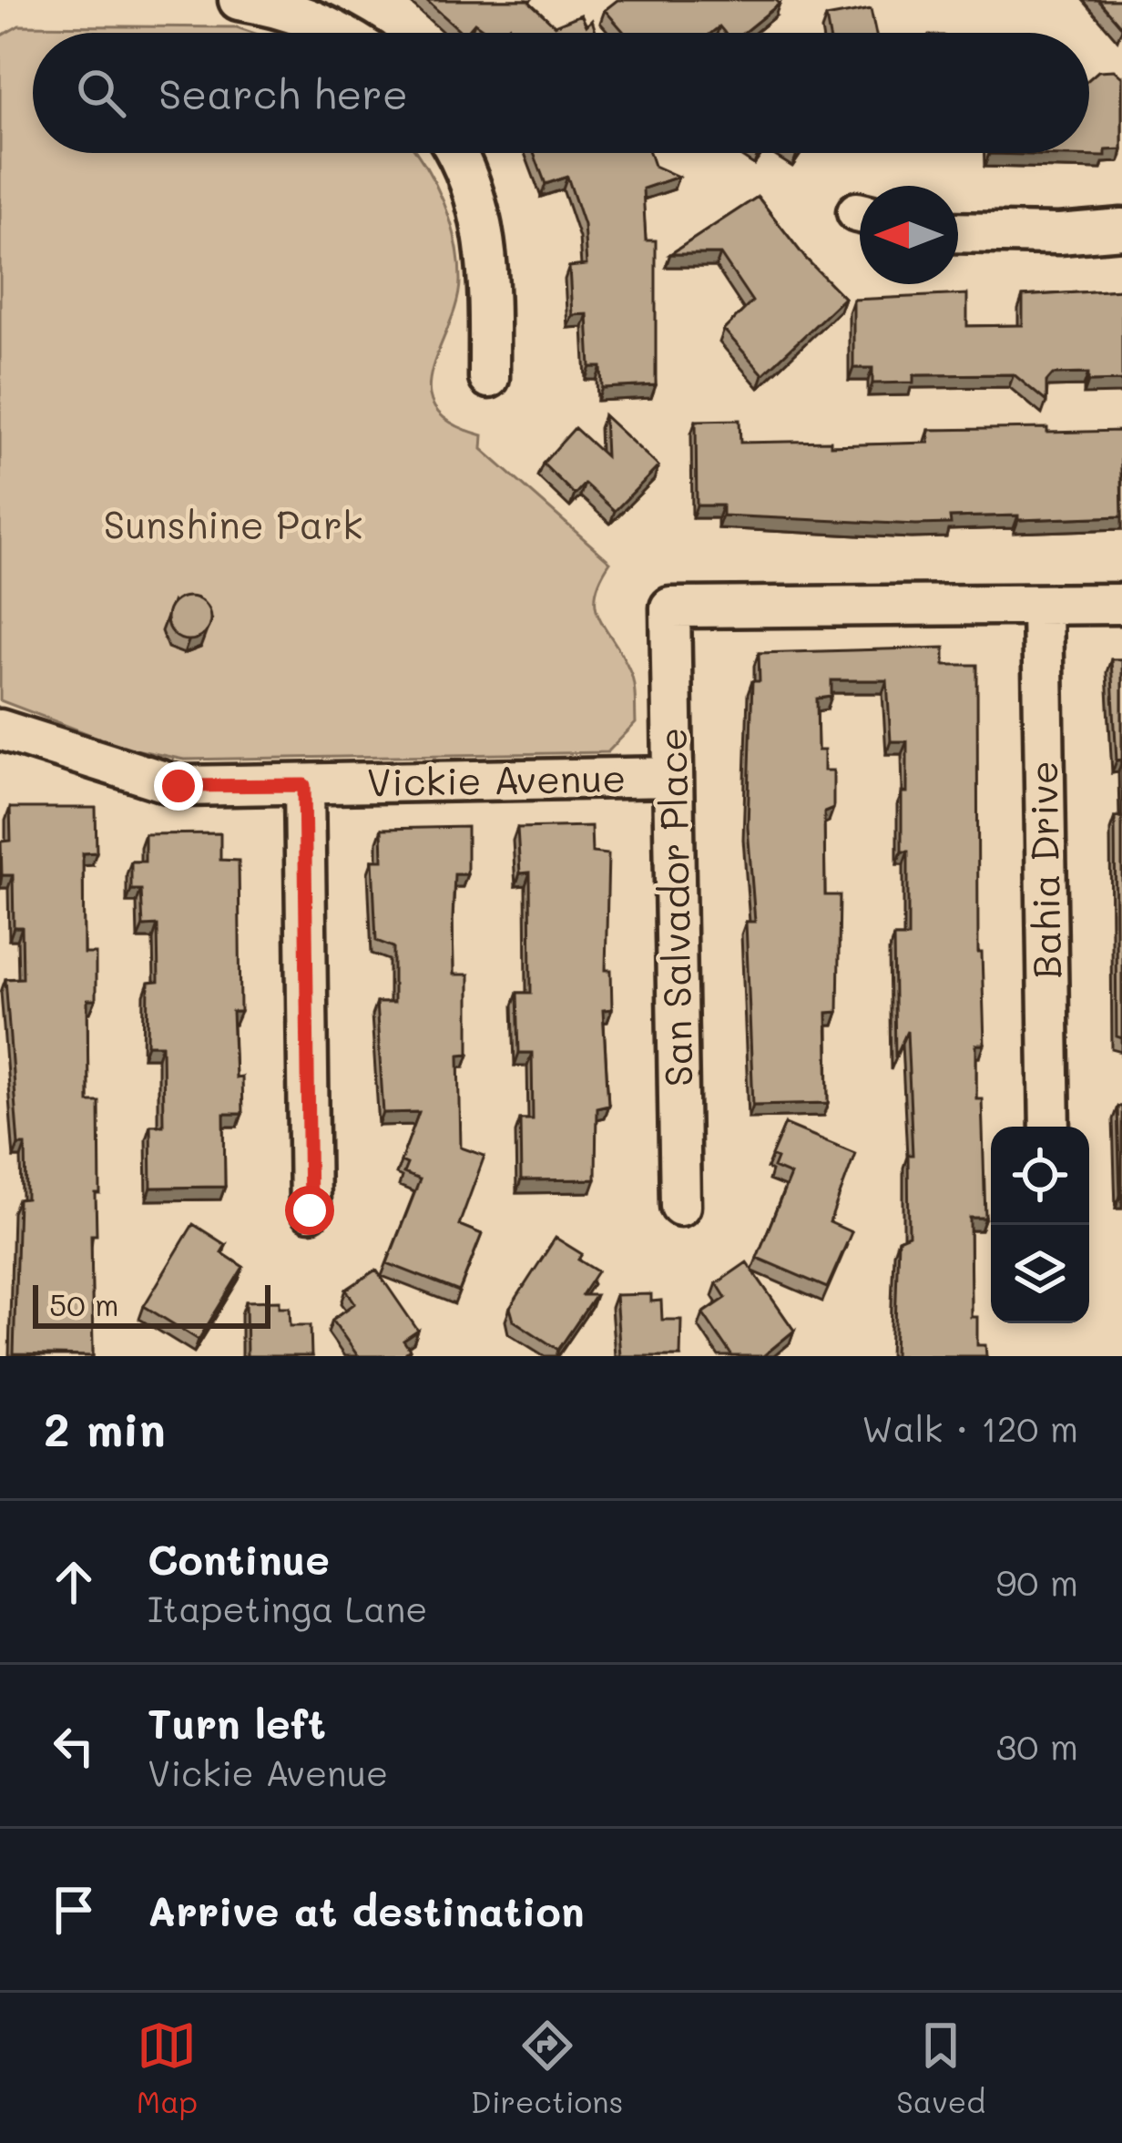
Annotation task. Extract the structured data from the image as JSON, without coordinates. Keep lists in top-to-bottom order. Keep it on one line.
{"streets":{"street":["Vickie Avenue","Bahia Drive","San Salvador Place"]},"crossings":[["Vickie Avenue","San Salvador Place"],["Bahia Drive","San Salvador Place"]],"parks":["Sunshine Park"],"scale_bar":"50 m","north":"left","page":{"search":"Search here","scale":"50 m","heading":["2 min","Walk · 120 m"],"list":[["Continue","Itapetinga Lane","90 m"],["Turn left","Vickie Avenue","30 m"],"Arrive at destination"],"nav":["Map","Directions","Saved"]}}
